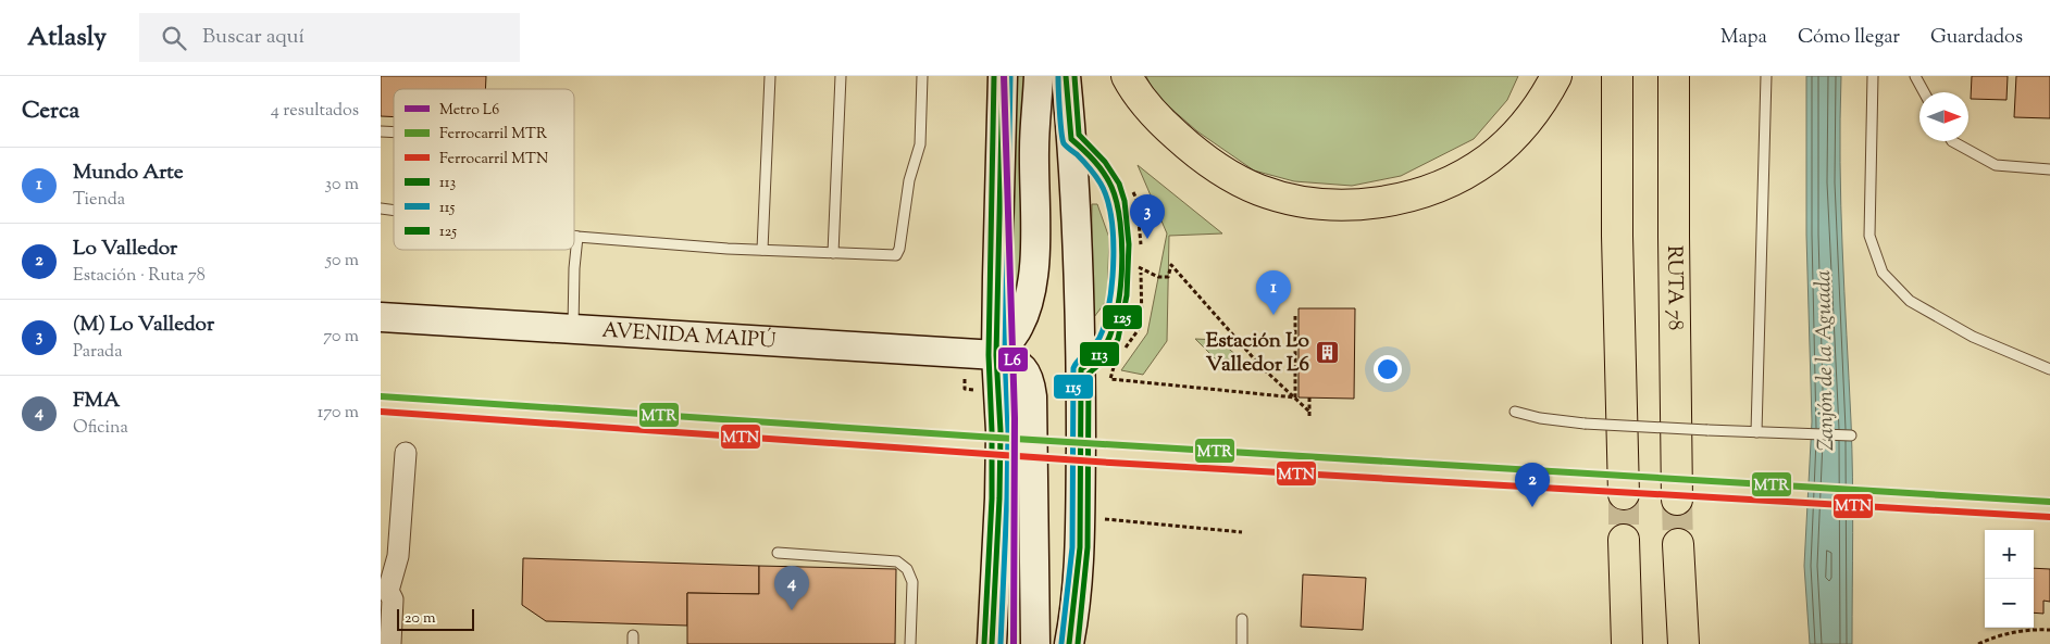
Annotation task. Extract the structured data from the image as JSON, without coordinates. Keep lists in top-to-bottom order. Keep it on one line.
{"streets":{"highway":["RUTA 78"],"main road":["AVENIDA MAIPÚ"]},"water":["Zanjón de la Aguada"],"places":{"building":["Estación Lo Valledor L6"]},"lines":["metro line L6","transit line 113","transit line 115","transit line 125","rail line MTR","rail line MTN"],"legend":["Metro L6","Ferrocarril MTR","Ferrocarril MTN","113","115","125"],"scale_bar":"20 m","north":"right","page":{"header":"Atlasly","search":"Buscar aquí","nav":["Mapa","Cómo llegar","Guardados"],"heading":["Cerca","4 resultados"],"list":[{"mark":"1","name":"Mundo Arte","note":"Tienda","value":"30 m"},{"mark":"2","name":"Lo Valledor","note":"Estación · Ruta 78","value":"50 m"},{"mark":"3","name":"(M) Lo Valledor","note":"Parada","value":"70 m"},{"mark":"4","name":"FMA","note":"Oficina","value":"170 m"}],"pins":["3","1","2","4"],"map_buttons":["+","−"],"scale":"20 m"}}
